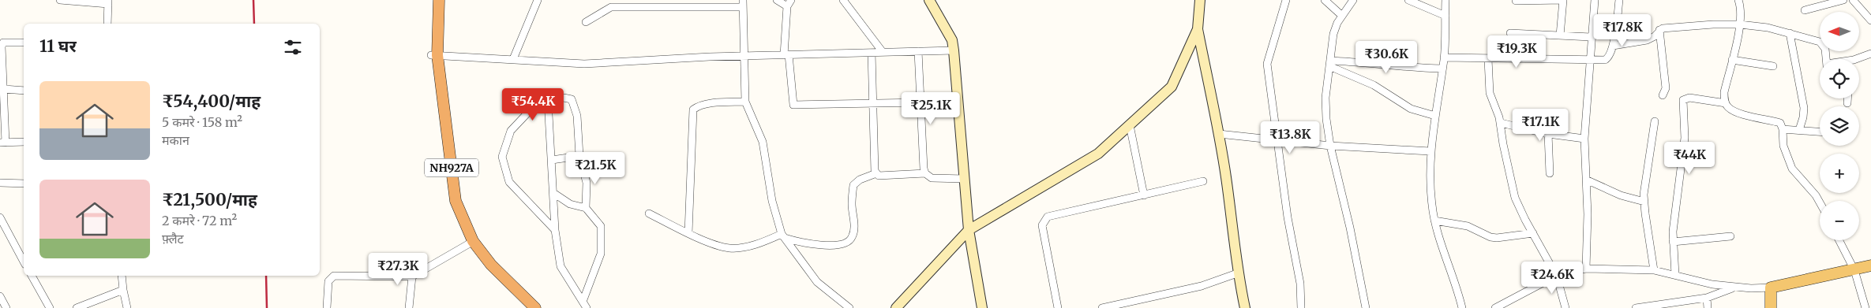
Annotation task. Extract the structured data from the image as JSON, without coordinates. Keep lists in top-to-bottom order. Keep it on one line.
{"streets":{"highway":["NH927A"]},"north":"left","page":{"map_buttons":["+","−"],"price":["₹17.8K","₹19.3K","₹30.6K","₹54.4K","₹25.1K","₹17.1K","₹13.8K","₹44K","₹21.5K","₹27.3K","₹24.6K"],"heading":"11 घर","list":[{"name":"₹54,400/माह","note":"5 कमरे · 158 m² · मकान"},{"name":"₹21,500/माह","note":"2 कमरे · 72 m² · फ़्लैट"}]}}
